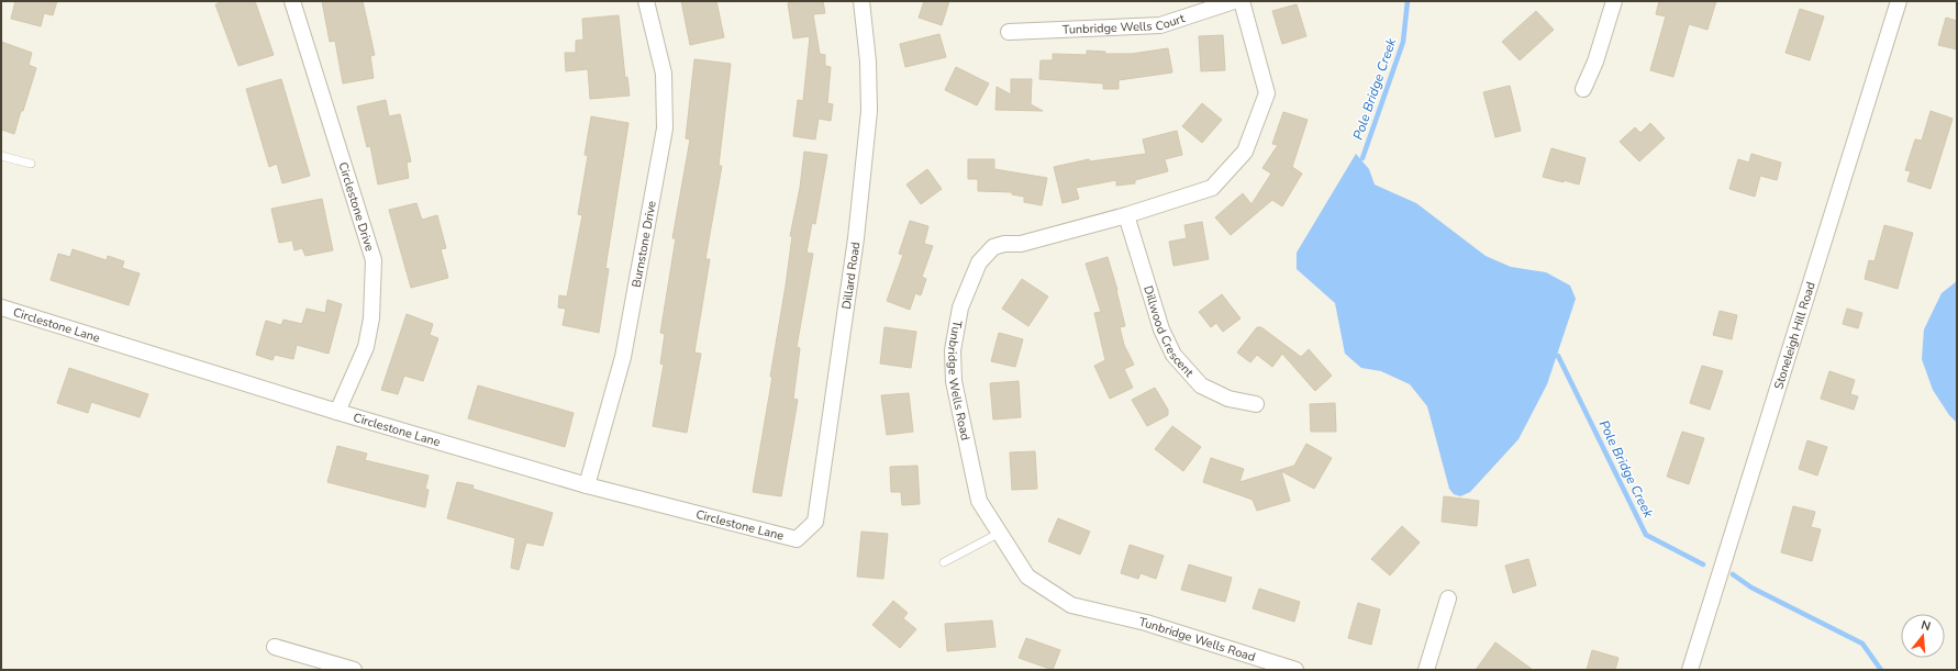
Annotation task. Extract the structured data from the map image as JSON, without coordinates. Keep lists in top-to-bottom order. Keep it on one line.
{"streets":{"street":["Tunbridge Wells Court","Circlestone Drive","Burnstone Drive","Dillard Road","Circlestone Lane","Dillwood Crescent","Stoneleigh Hill Road","Tunbridge Wells Road"]},"crossings":[["Circlestone Drive","Circlestone Lane"],["Burnstone Drive","Circlestone Lane"],["Dillard Road","Circlestone Lane"],["Dillwood Crescent","Tunbridge Wells Road"]],"water":["Pole Bridge Creek"],"north":"top"}
